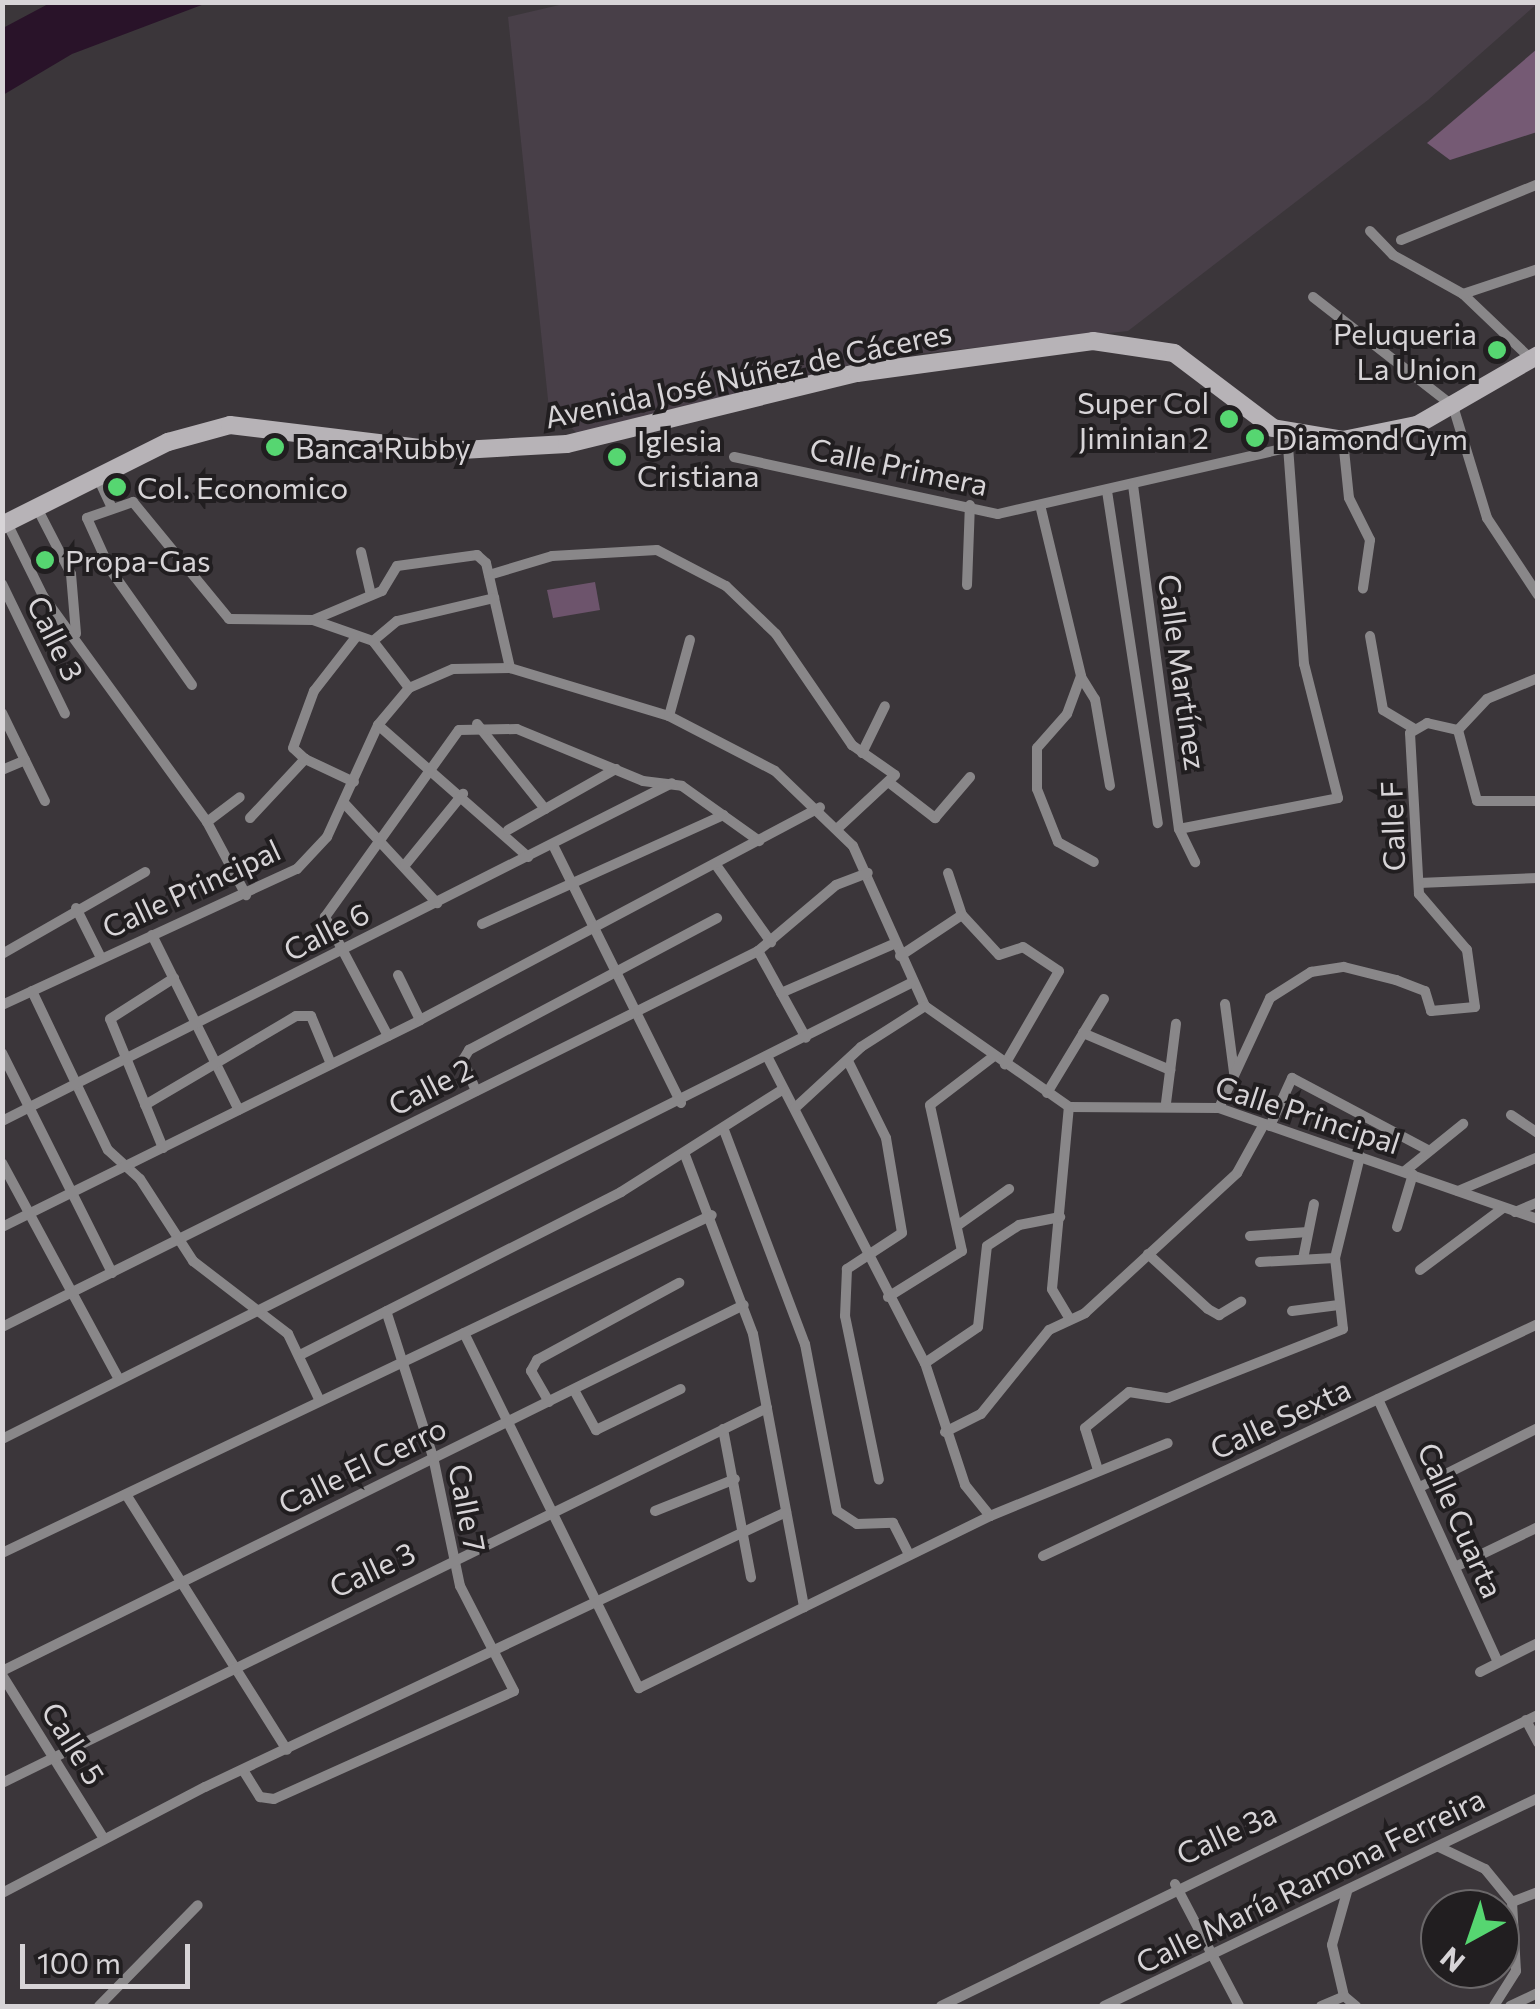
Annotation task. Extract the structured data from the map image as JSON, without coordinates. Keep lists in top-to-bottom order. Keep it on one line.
{"streets":{"main road":["Avenida José Núñez de Cáceres"],"street":["Calle Primera","Calle 3","Calle Martínez","Calle F","Calle Principal","Calle 6","Calle 2","Calle Sexta","Calle El Cerro","Calle 7","Calle Cuarta","Calle 5","Calle 3a","Calle María Ramona Ferreira"]},"crossings":[["Avenida José Núñez de Cáceres","Calle Primera"],["Calle Primera","Calle Martínez"],["Calle 3","Calle 7"],["Calle 3","Calle 5"],["Calle Principal","Calle 2"],["Calle Sexta","Calle Cuarta"],["Calle El Cerro","Calle 7"],["Calle El Cerro","Calle 5"]],"places":["Peluqueria La Union","Super Col Jiminian 2","Diamond Gym","Banca Rubby","Iglesia Cristiana","Col. Economico","Propa-Gas"],"scale_bar":"100 m","north":"bottom left"}
